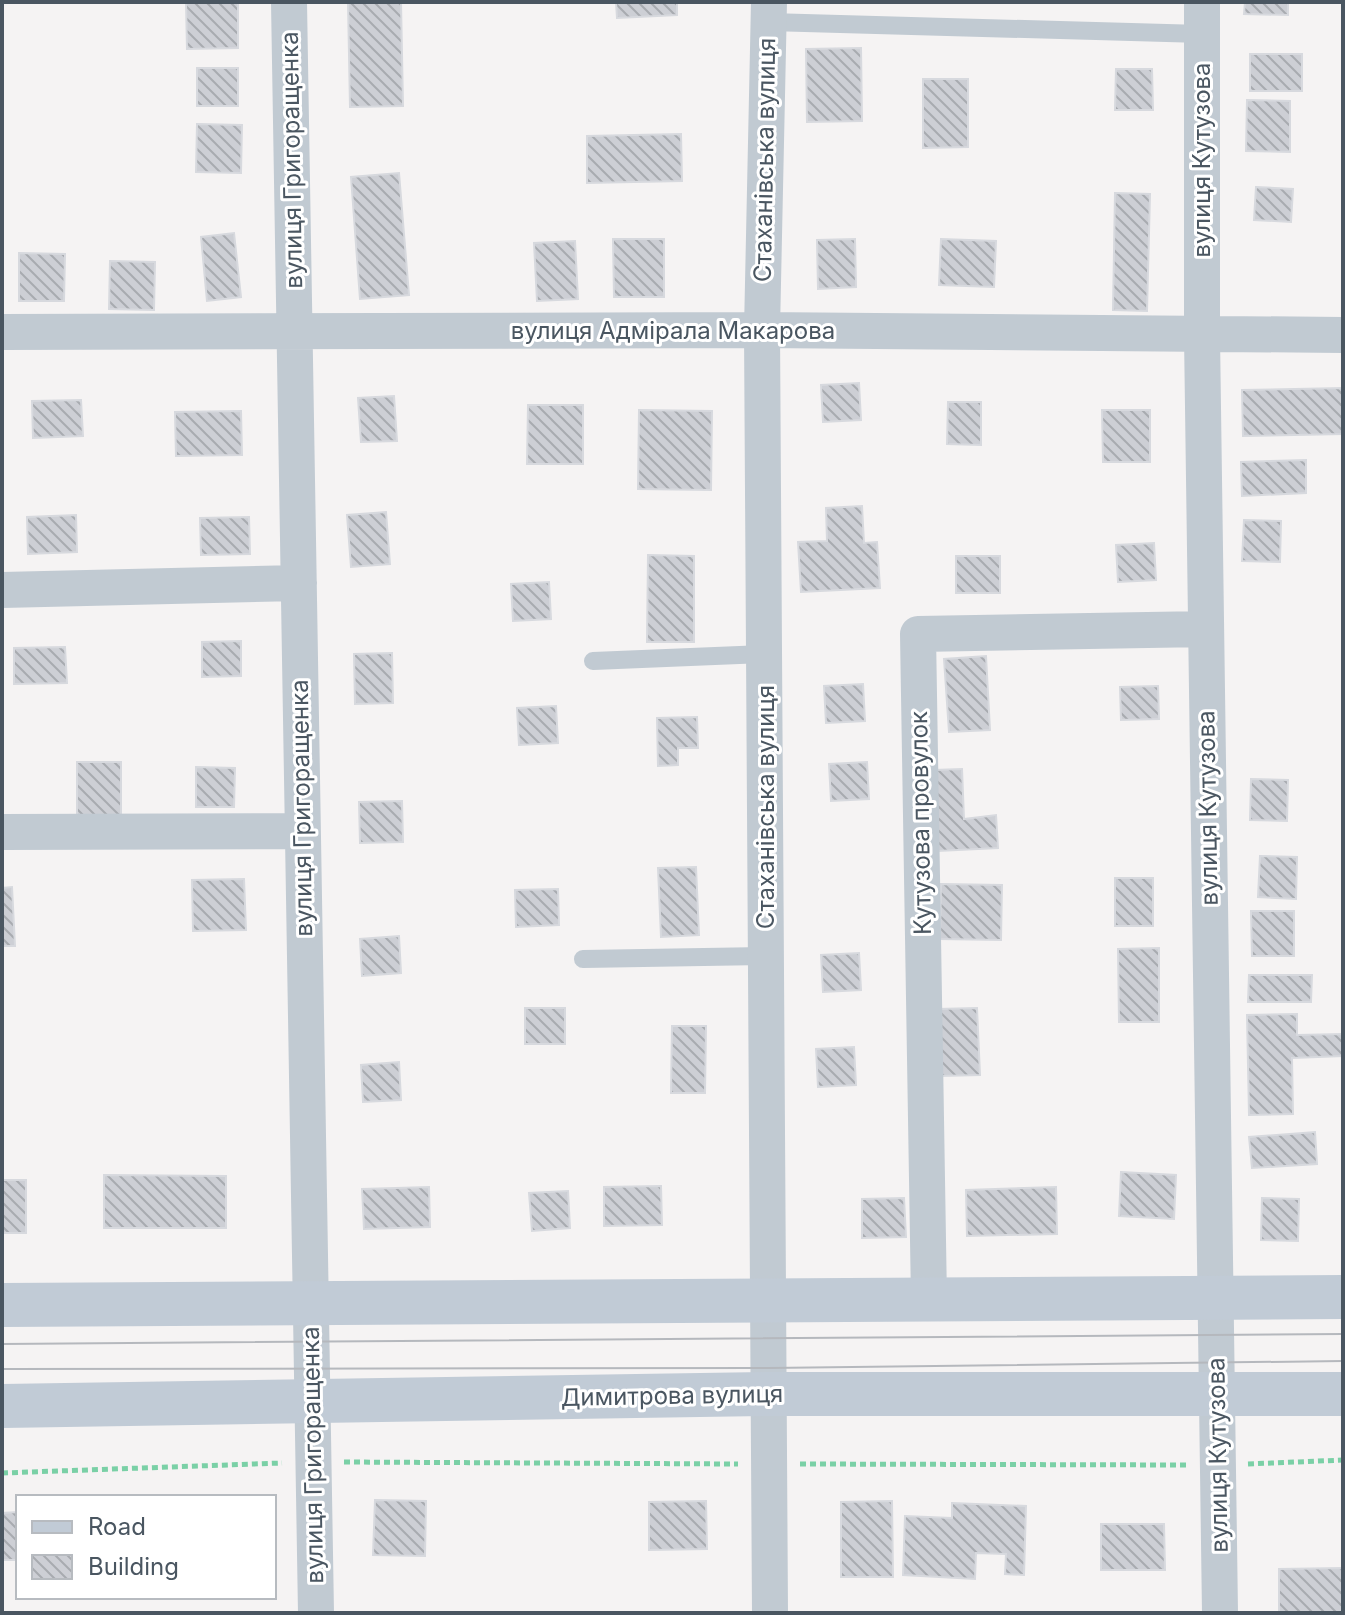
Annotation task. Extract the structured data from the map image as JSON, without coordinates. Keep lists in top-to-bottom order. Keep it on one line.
{"streets":{"street":["вулиця Григоращенка","Стаханівська вулиця","вулиця Кутузова","вулиця Адмірала Макарова","Кутузова провулок","Димитрова вулиця"]},"crossings":[["вулиця Григоращенка","вулиця Адмірала Макарова"],["вулиця Григоращенка","Димитрова вулиця"],["Стаханівська вулиця","вулиця Адмірала Макарова"],["Стаханівська вулиця","Димитрова вулиця"],["вулиця Кутузова","вулиця Адмірала Макарова"],["вулиця Кутузова","Кутузова провулок"],["вулиця Кутузова","Димитрова вулиця"]],"legend":["Road","Building"]}
